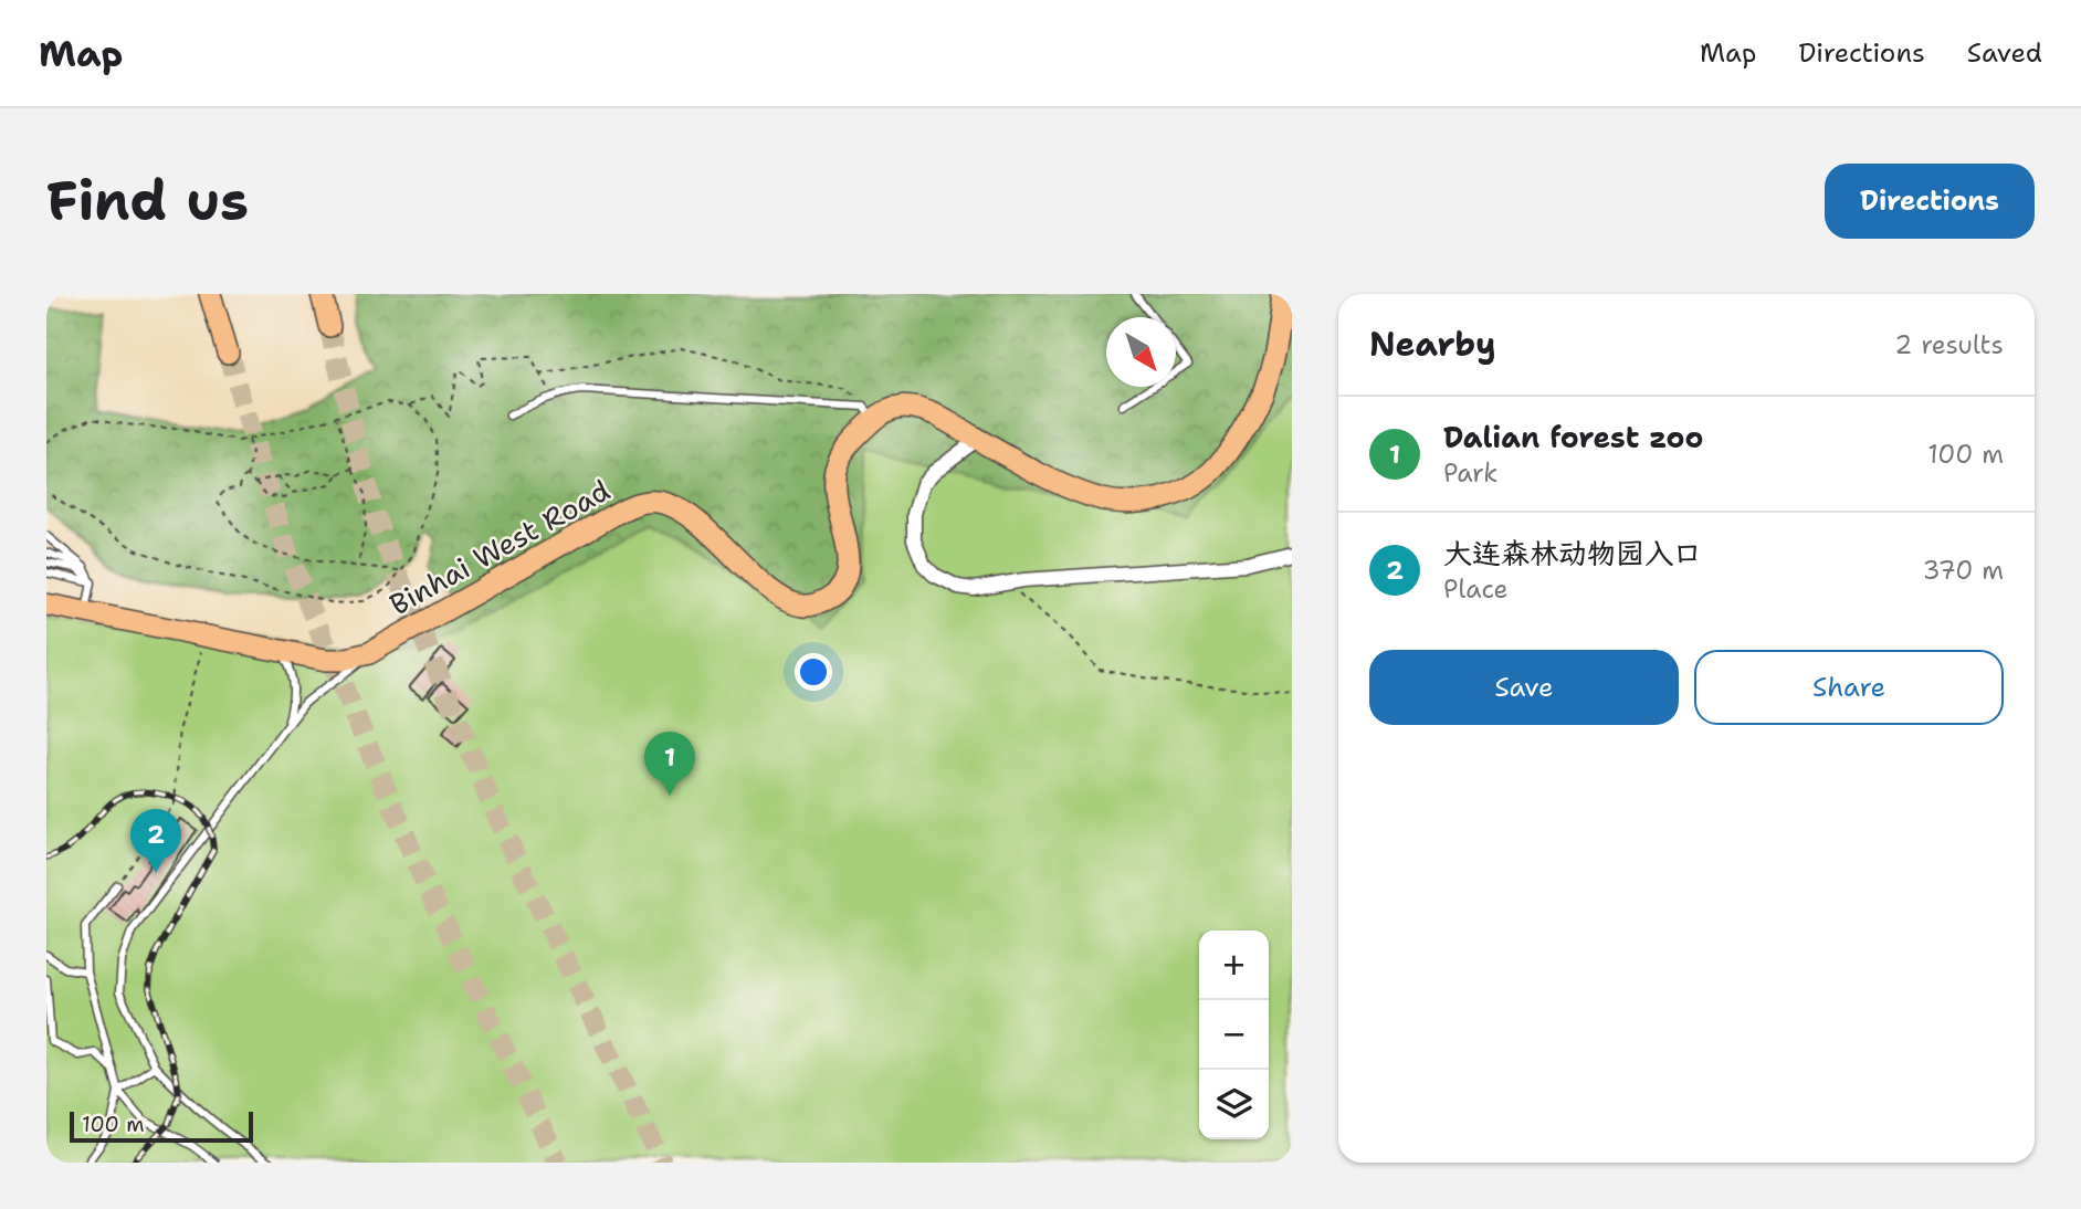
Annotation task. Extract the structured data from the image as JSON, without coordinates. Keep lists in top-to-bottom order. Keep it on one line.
{"streets":{"highway":["Binhai West Road"]},"scale_bar":"100 m","north":"bottom right","page":{"header":"Map","nav":["Map","Directions","Saved"],"buttons":["Directions",["Save","Share"]],"title":"Find us","heading":["Nearby","2 results"],"list":[{"mark":"1","name":"Dalian forest zoo","note":"Park","value":"100 m"},{"mark":"2","name":"大连森林动物园入口","note":"Place","value":"370 m"}],"pins":["1","2"],"map_buttons":["+","−"],"scale":"100 m"}}
